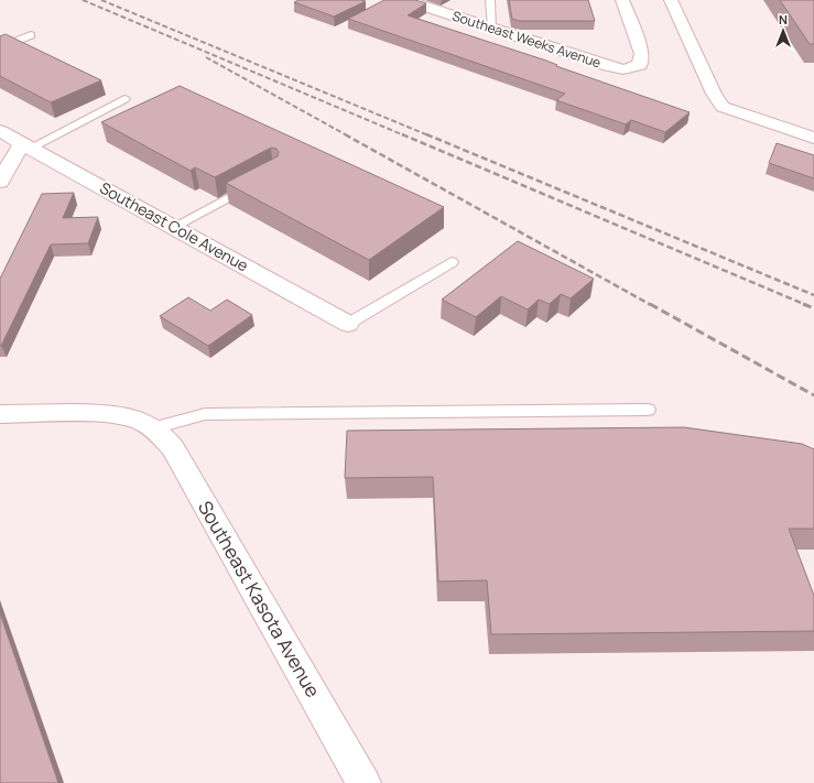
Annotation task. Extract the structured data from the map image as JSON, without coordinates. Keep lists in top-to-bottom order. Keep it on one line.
{"streets":{"street":["Southeast Weeks Avenue","Southeast Cole Avenue","Southeast Kasota Avenue"]},"north":"top"}
